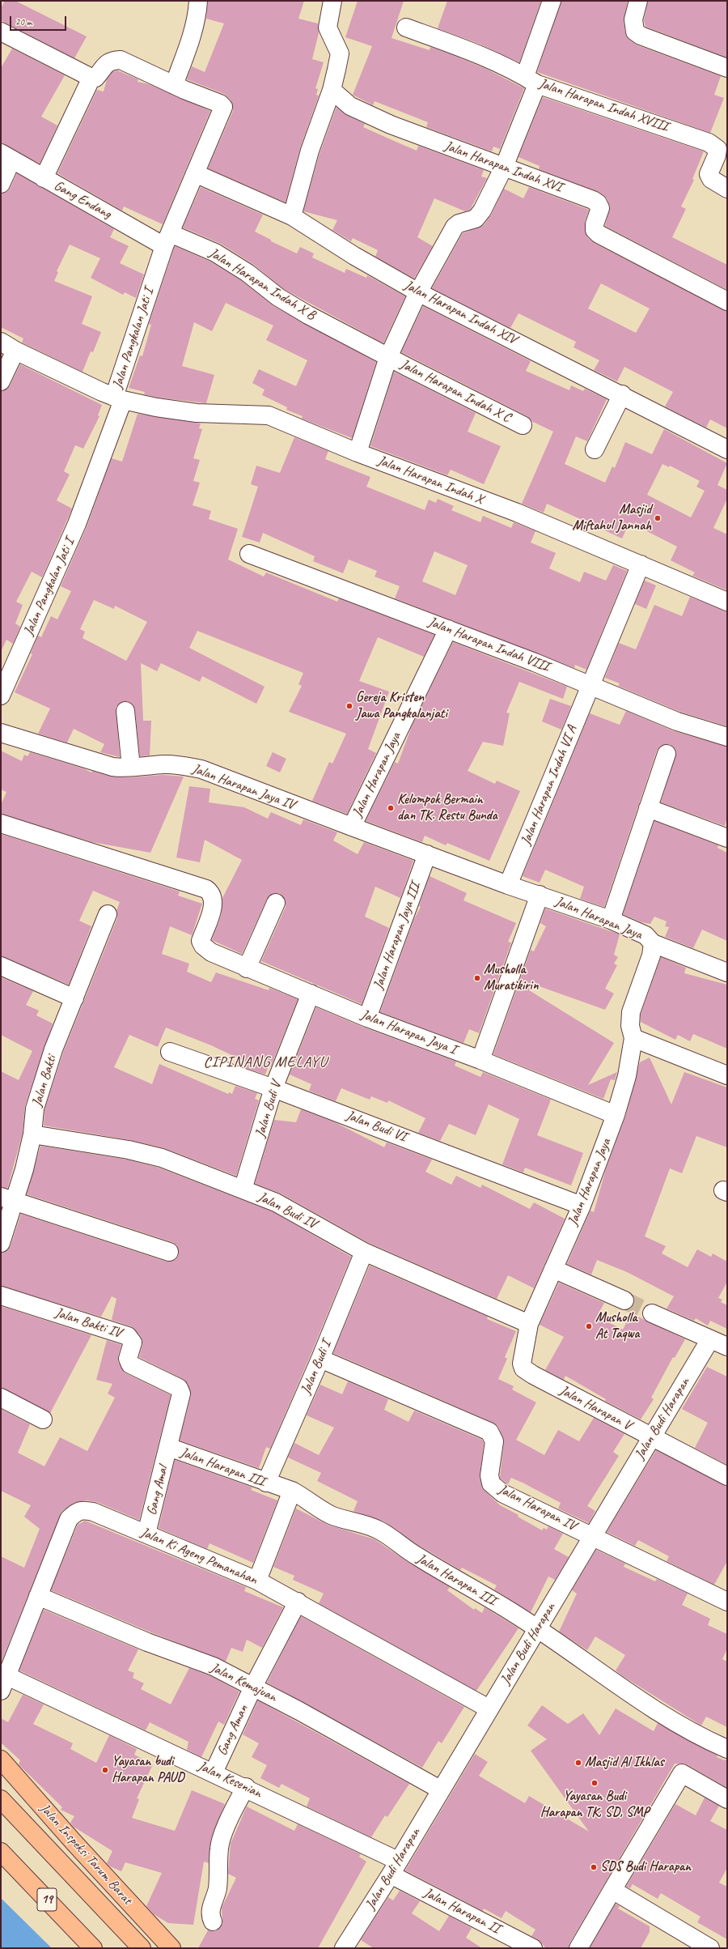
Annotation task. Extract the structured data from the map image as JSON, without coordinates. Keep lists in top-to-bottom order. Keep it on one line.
{"streets":{"main road":["Jalan Inspeksi Tarum Barat","19"],"street":["Jalan Harapan Indah XVIII","Jalan Harapan Indah XVI","Gang Endang","Jalan Harapan Indah X B","Jalan Harapan Indah XIV","Jalan Pangkalan Jati I","Jalan Harapan Indah X C","Jalan Harapan Indah X","Jalan Harapan Indah VIII","Jalan Harapan Jaya","Jalan Harapan Indah VI A","Jalan Harapan Jaya IV","Jalan Harapan Jaya III","Jalan Harapan Jaya I","Jalan Bakti","Jalan Budi V","Jalan Budi VI","Jalan Budi IV","Jalan Bakti IV","Jalan Budi I","Jalan Harapan V","Jalan Budi Harapan","Jalan Harapan III","Gang Amal","Jalan Harapan IV","Jalan Ki Ageng Pemanahan","Jalan Kemajuan","Gang Aman","Jalan Kesenian","Jalan Harapan II"]},"crossings":[["Gang Endang","Jalan Harapan Indah X B"],["Gang Endang","Jalan Pangkalan Jati I"],["Jalan Harapan Indah X B","Jalan Pangkalan Jati I"],["Jalan Harapan Indah X B","Jalan Harapan Indah X C"],["Jalan Harapan Indah XIV","Jalan Pangkalan Jati I"],["Jalan Pangkalan Jati I","Jalan Harapan Indah X"],["Jalan Harapan Indah X","Jalan Harapan Indah VI A"],["Jalan Harapan Indah VIII","Jalan Harapan Jaya"],["Jalan Harapan Indah VIII","Jalan Harapan Indah VI A"],["Jalan Harapan Jaya","Jalan Harapan Indah VI A"],["Jalan Harapan Jaya","Jalan Harapan Jaya IV"],["Jalan Harapan Jaya","Jalan Harapan Jaya III"],["Jalan Harapan Jaya","Jalan Harapan Jaya I"],["Jalan Harapan Jaya","Jalan Budi VI"],["Jalan Harapan Jaya","Jalan Budi IV"],["Jalan Harapan Jaya","Jalan Harapan V"],["Jalan Harapan Jaya III","Jalan Harapan Jaya I"],["Jalan Harapan Jaya I","Jalan Budi V"],["Jalan Bakti","Jalan Budi IV"],["Jalan Budi V","Jalan Budi VI"],["Jalan Budi V","Jalan Budi IV"],["Jalan Budi IV","Jalan Budi I"],["Jalan Bakti IV","Jalan Harapan III"],["Jalan Bakti IV","Gang Amal"],["Jalan Budi I","Jalan Harapan III"],["Jalan Budi I","Jalan Harapan IV"],["Jalan Harapan V","Jalan Budi Harapan"],["Jalan Budi Harapan","Jalan Harapan III"],["Jalan Budi Harapan","Jalan Harapan IV"],["Jalan Budi Harapan","Jalan Ki Ageng Pemanahan"],["Jalan Budi Harapan","Jalan Kemajuan"],["Jalan Budi Harapan","Jalan Kesenian"],["Jalan Budi Harapan","Jalan Harapan II"],["Jalan Harapan III","Gang Amal"],["Gang Amal","Jalan Ki Ageng Pemanahan"],["Jalan Ki Ageng Pemanahan","Jalan Kemajuan"],["Jalan Ki Ageng Pemanahan","Gang Aman"],["Jalan Ki Ageng Pemanahan","Jalan Kesenian"],["Jalan Kemajuan","Gang Aman"],["Gang Aman","Jalan Kesenian"],["Jalan Kesenian","Jalan Harapan II"]],"districts":["CIPINANG MELAYU"],"places":["Masjid Miftahul Jannah","Gereja Kristen Jawa Pangkalanjati","Kelompok Bermain dan TK. Restu Bunda","Musholla Muratikirin","Musholla At Taqwa","Masjid Al Ikhlas","Yayasan budi Harapan PAUD","Yayasan Budi Harapan TK, SD, SMP","SDS Budi Harapan"],"scale_bar":"20 m"}
